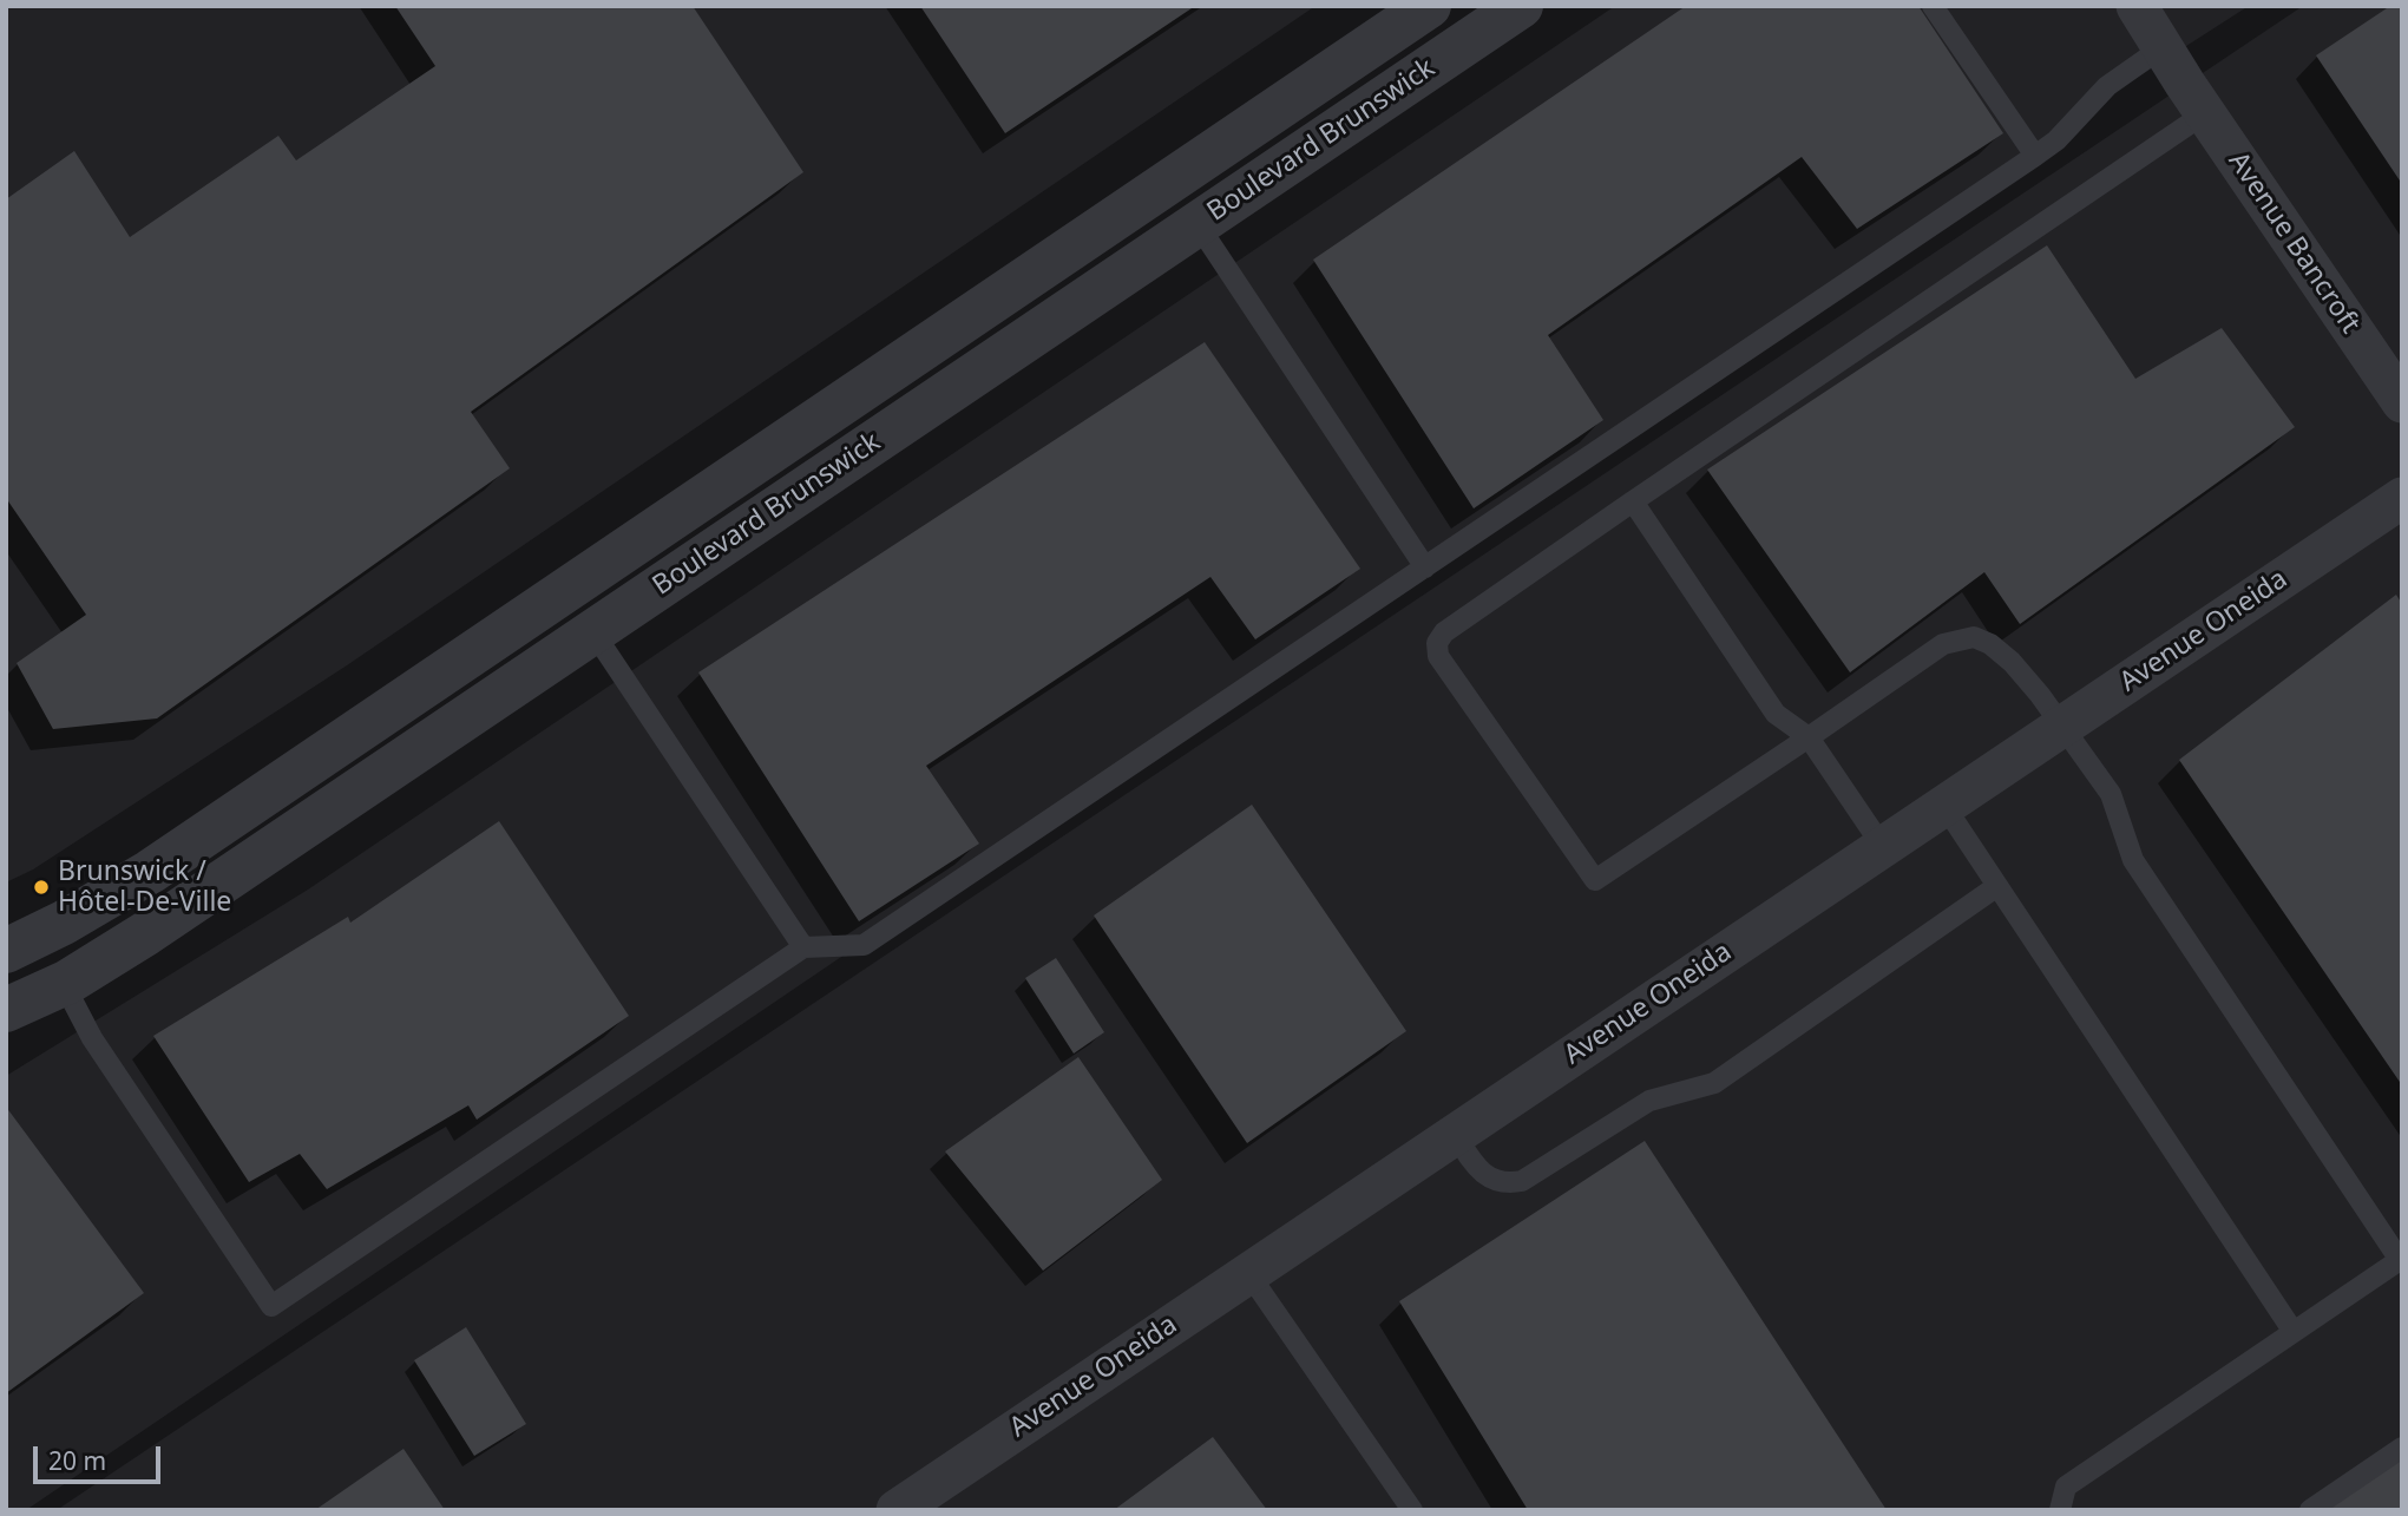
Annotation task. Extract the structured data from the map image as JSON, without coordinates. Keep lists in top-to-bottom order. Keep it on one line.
{"streets":{"street":["Boulevard Brunswick","Avenue Bancroft","Avenue Oneida"]},"places":["Brunswick / Hôtel-De-Ville"],"scale_bar":"20 m"}
